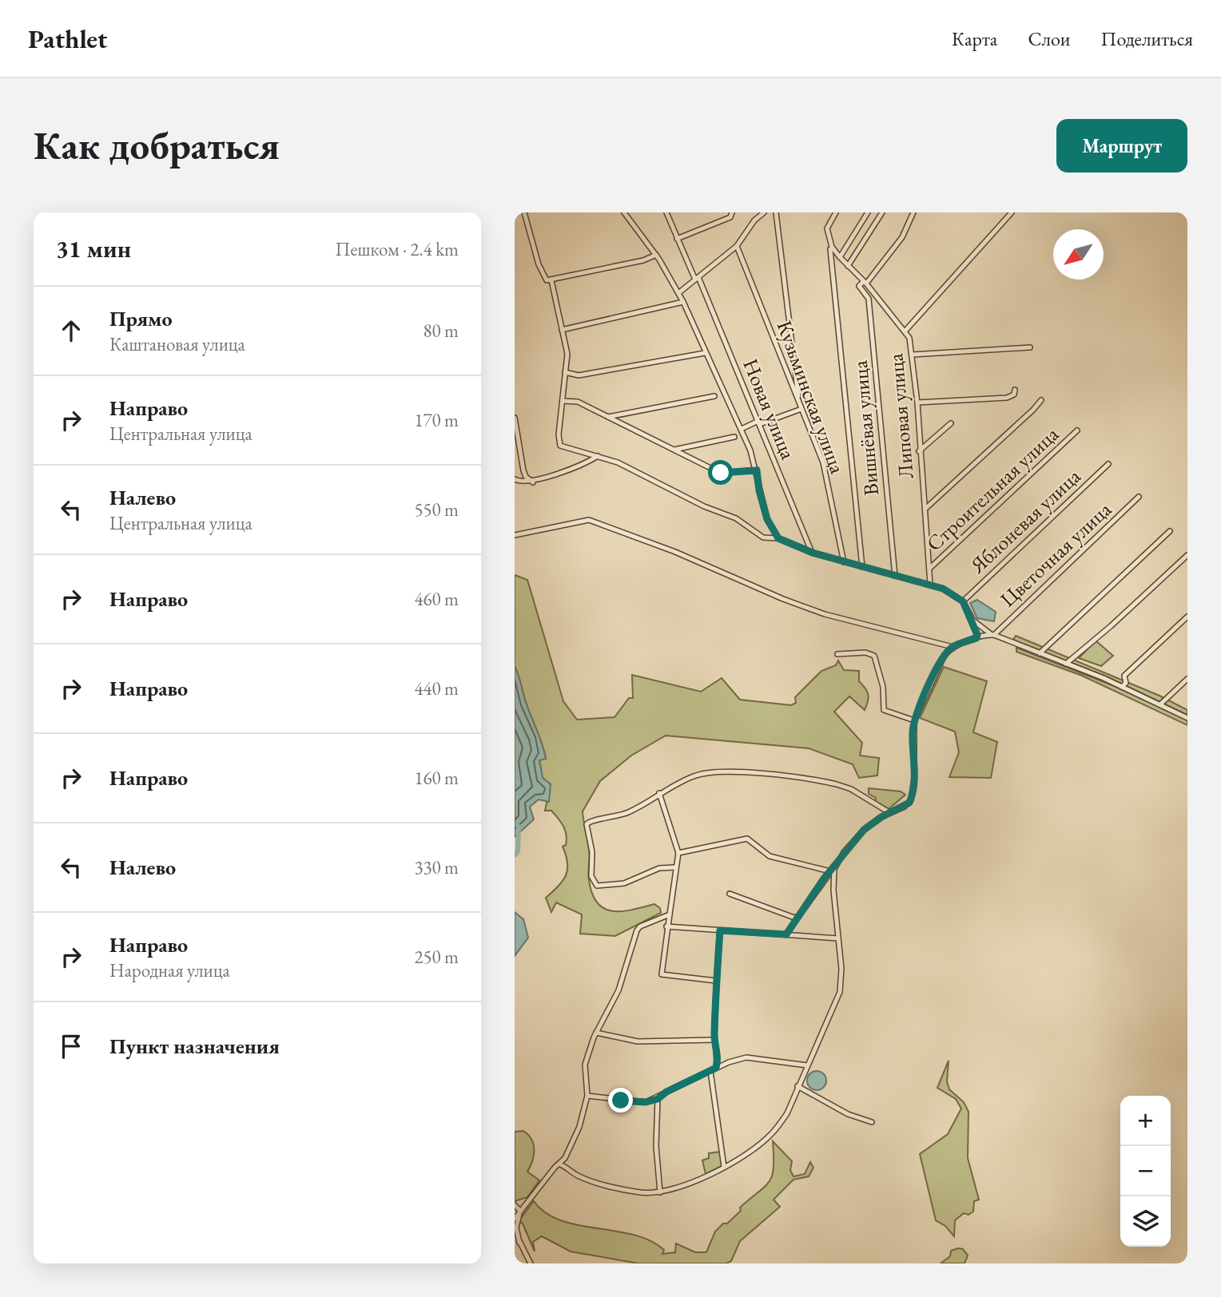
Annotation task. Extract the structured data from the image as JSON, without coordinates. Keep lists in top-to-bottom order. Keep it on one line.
{"streets":{"street":["Кузьминская улица","Новая улица","Липовая улица","Вишнёвая улица","Строительная улица","Яблоневая улица","Цветочная улица"]},"crossings":[["Липовая улица","Вишнёвая улица"],["Липовая улица","Строительная улица"]],"north":"bottom left","page":{"header":"Pathlet","nav":["Карта","Слои","Поделиться"],"buttons":"Маршрут","title":"Как добраться","heading":["31 мин","Пешком · 2.4 km"],"list":[["Прямо","Каштановая улица","80 m"],["Направо","Центральная улица","170 m"],["Налево","Центральная улица","550 m"],["Направо","460 m"],["Направо","440 m"],["Направо","160 m"],["Налево","330 m"],["Направо","Народная улица","250 m"],"Пункт назначения"],"map_buttons":["+","−"]}}
